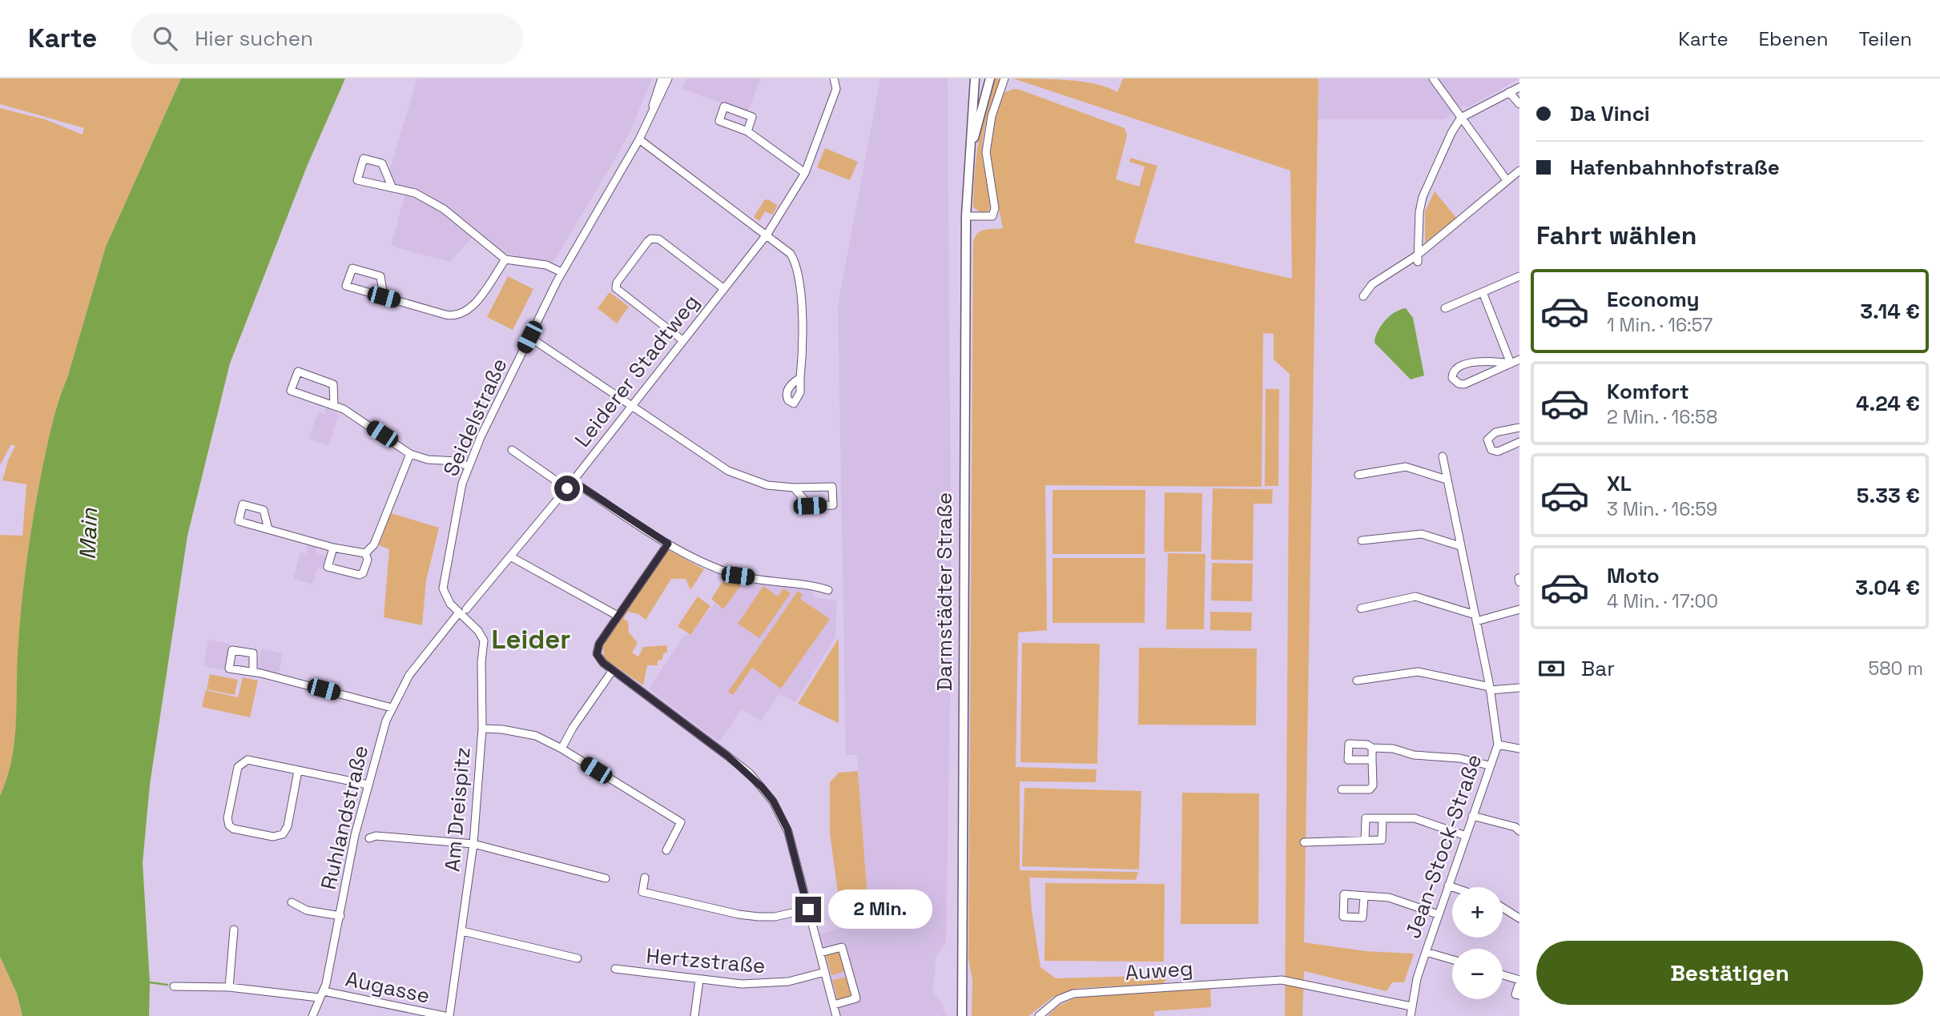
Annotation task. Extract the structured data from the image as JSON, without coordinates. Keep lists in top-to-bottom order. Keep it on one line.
{"streets":{"main road":["Darmstädter Straße"],"street":["Leiderer Stadtweg","Seidelstraße","Am Dreispitz","Ruhlandstraße","Jean-Stock-Straße","Hertzstraße","Auweg","Augasse"]},"crossings":[["Leiderer Stadtweg","Seidelstraße"],["Leiderer Stadtweg","Am Dreispitz"],["Leiderer Stadtweg","Ruhlandstraße"],["Seidelstraße","Am Dreispitz"],["Ruhlandstraße","Augasse"],["Jean-Stock-Straße","Auweg"]],"districts":["Leider"],"water":["Main"],"page":{"header":"Karte","search":"Hier suchen","nav":["Karte","Ebenen","Teilen"],"banner":["Da Vinci","Hafenbahnhofstraße"],"heading":"Fahrt wählen","list":[{"name":"Economy","note":"1 Min. · 16:57","value":"3.14 €"},{"name":"Komfort","note":"2 Min. · 16:58","value":"4.24 €"},{"name":"XL","note":"3 Min. · 16:59","value":"5.33 €"},{"name":"Moto","note":"4 Min. · 17:00","value":"3.04 €"}],"pay":["Bar","580 m"],"map_buttons":["+","−"],"bubble":"2 Min.","buttons":"Bestätigen"}}
